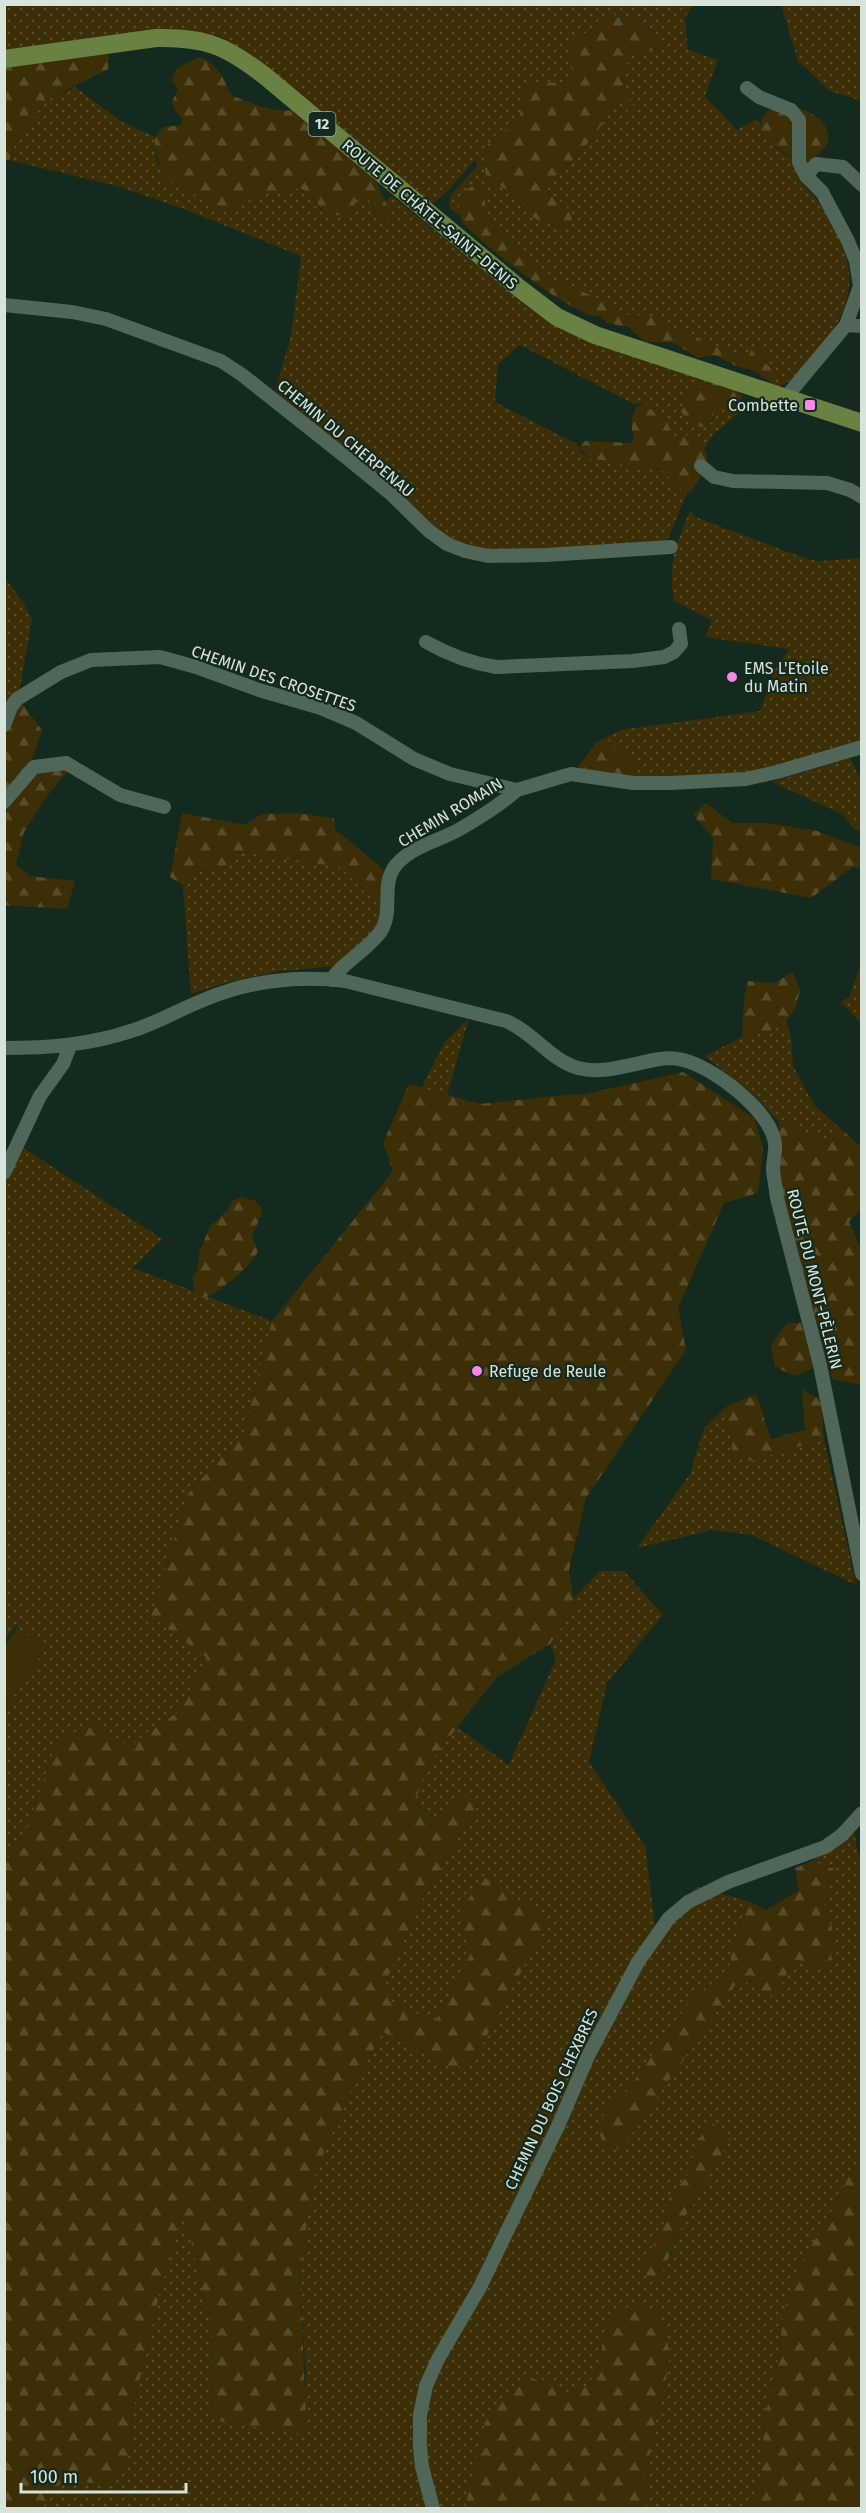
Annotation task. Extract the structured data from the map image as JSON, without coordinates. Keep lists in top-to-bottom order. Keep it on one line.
{"streets":{"main road":["12","ROUTE DE CHÂTEL-SAINT-DENIS"],"street":["CHEMIN DU CHERPENAU","CHEMIN DES CROSETTES","CHEMIN ROMAIN","ROUTE DU MONT-PÈLERIN","CHEMIN DU BOIS CHEXBRES"]},"crossings":[["CHEMIN DES CROSETTES","CHEMIN ROMAIN"],["CHEMIN ROMAIN","ROUTE DU MONT-PÈLERIN"]],"places":{"transit":["Combette"],"other":["EMS L'Etoile du Matin","Refuge de Reule"]},"scale_bar":"100 m"}
